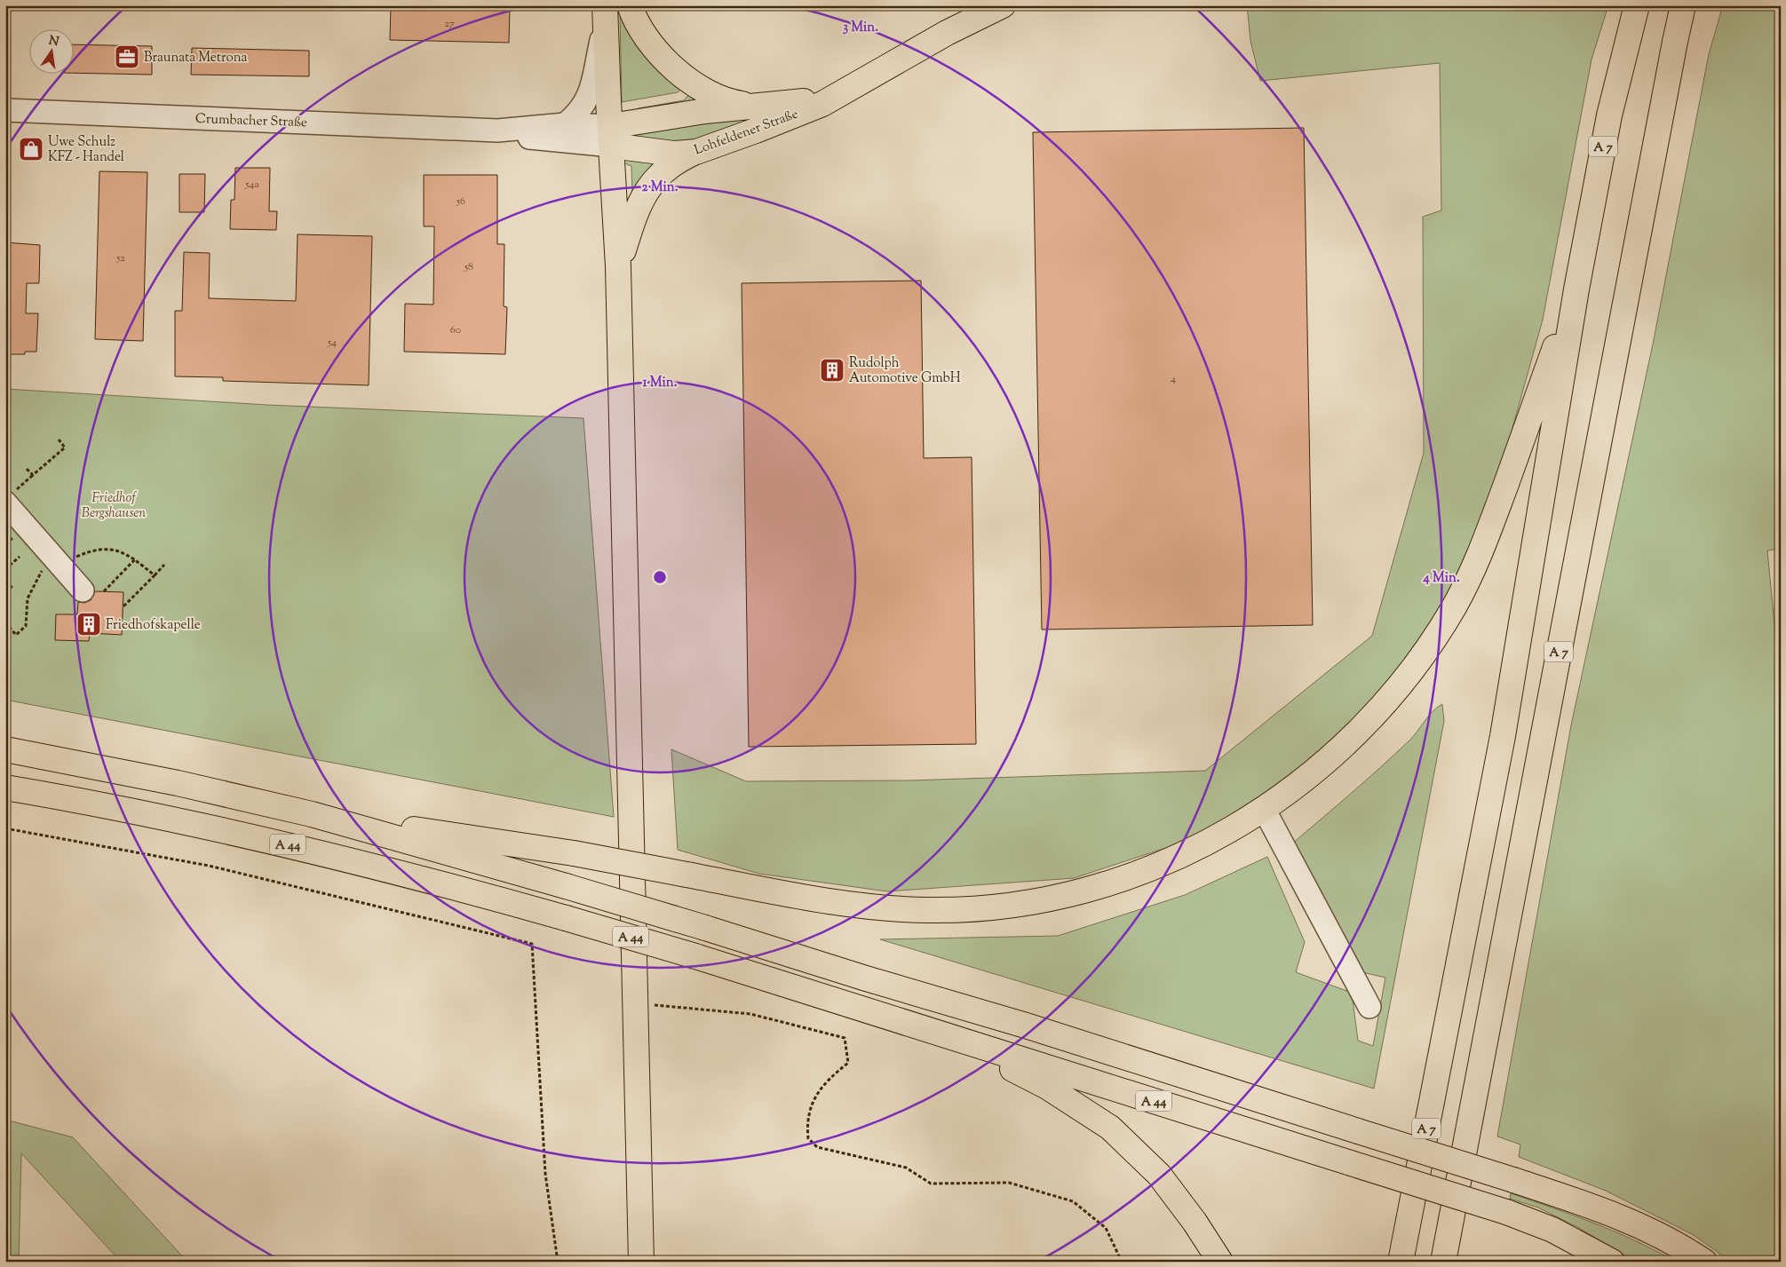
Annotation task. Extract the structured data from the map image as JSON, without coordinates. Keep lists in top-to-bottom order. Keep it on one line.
{"streets":{"main road":["Lohfeldener Straße","A 7","A 44"],"street":["Crumbacher Straße"]},"crossings":[["Crumbacher Straße","Lohfeldener Straße"]],"parks":["Friedhof Bergshausen"],"places":{"office":["Braunata Metrona"],"shop":["Uwe Schulz KFZ - Handel"],"building":["Rudolph Automotive GmbH","Friedhofskapelle"]},"house_numbers":["27","54a","56","52","58","60","54","4"],"north":"top","rings":["3 Min.","2 Min.","1 Min.","4 Min."]}
